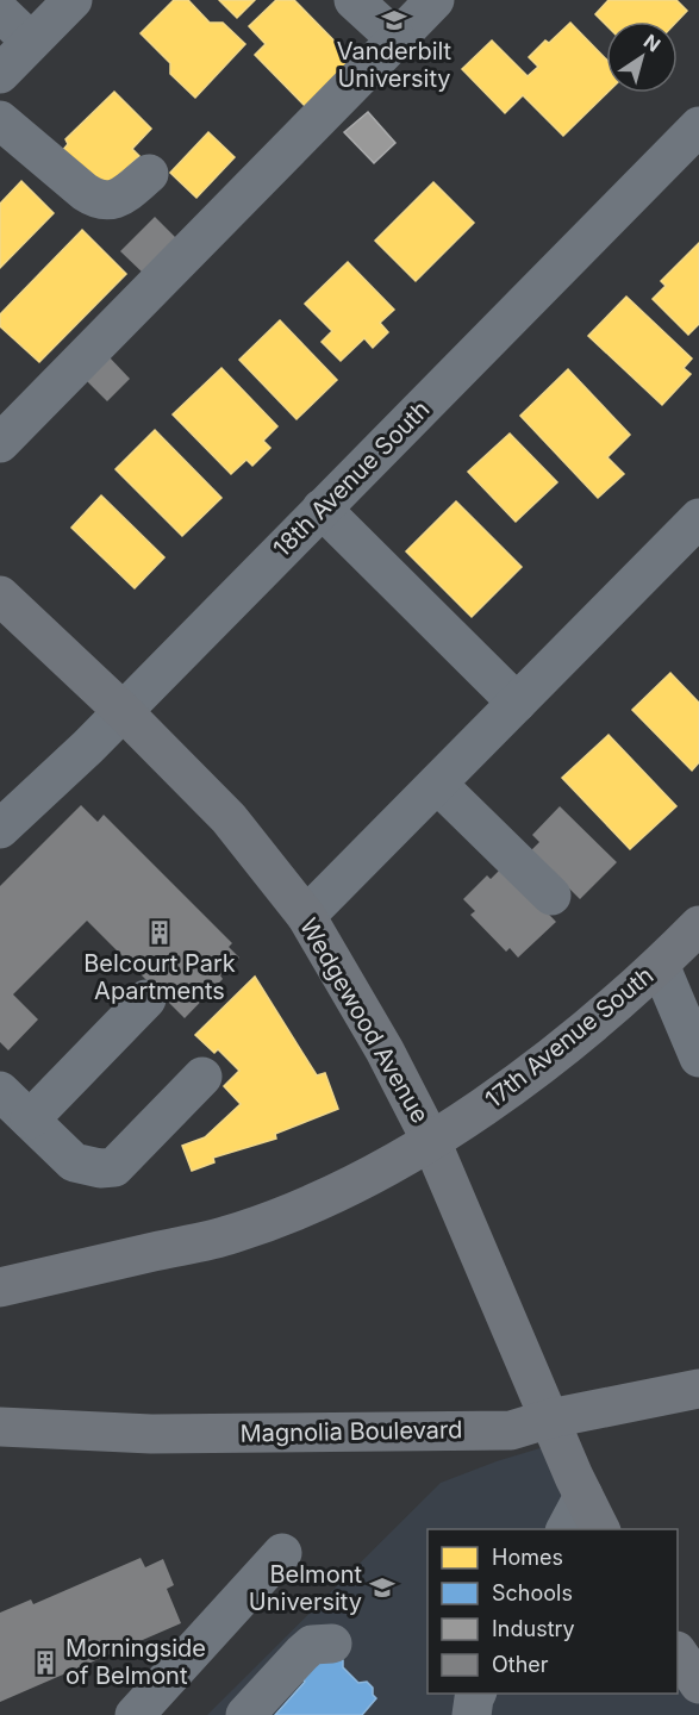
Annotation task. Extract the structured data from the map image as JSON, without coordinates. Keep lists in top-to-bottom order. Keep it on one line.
{"streets":{"main road":["Wedgewood Avenue","17th Avenue South","Magnolia Boulevard"],"street":["18th Avenue South"]},"crossings":[["18th Avenue South","Wedgewood Avenue"],["Wedgewood Avenue","17th Avenue South"],["Wedgewood Avenue","Magnolia Boulevard"]],"places":{"school or university":["Vanderbilt University","Belmont University"],"building":["Belcourt Park Apartments","Morningside of Belmont"]},"legend":["Homes","Schools","Industry","Other"],"north":"top right"}
